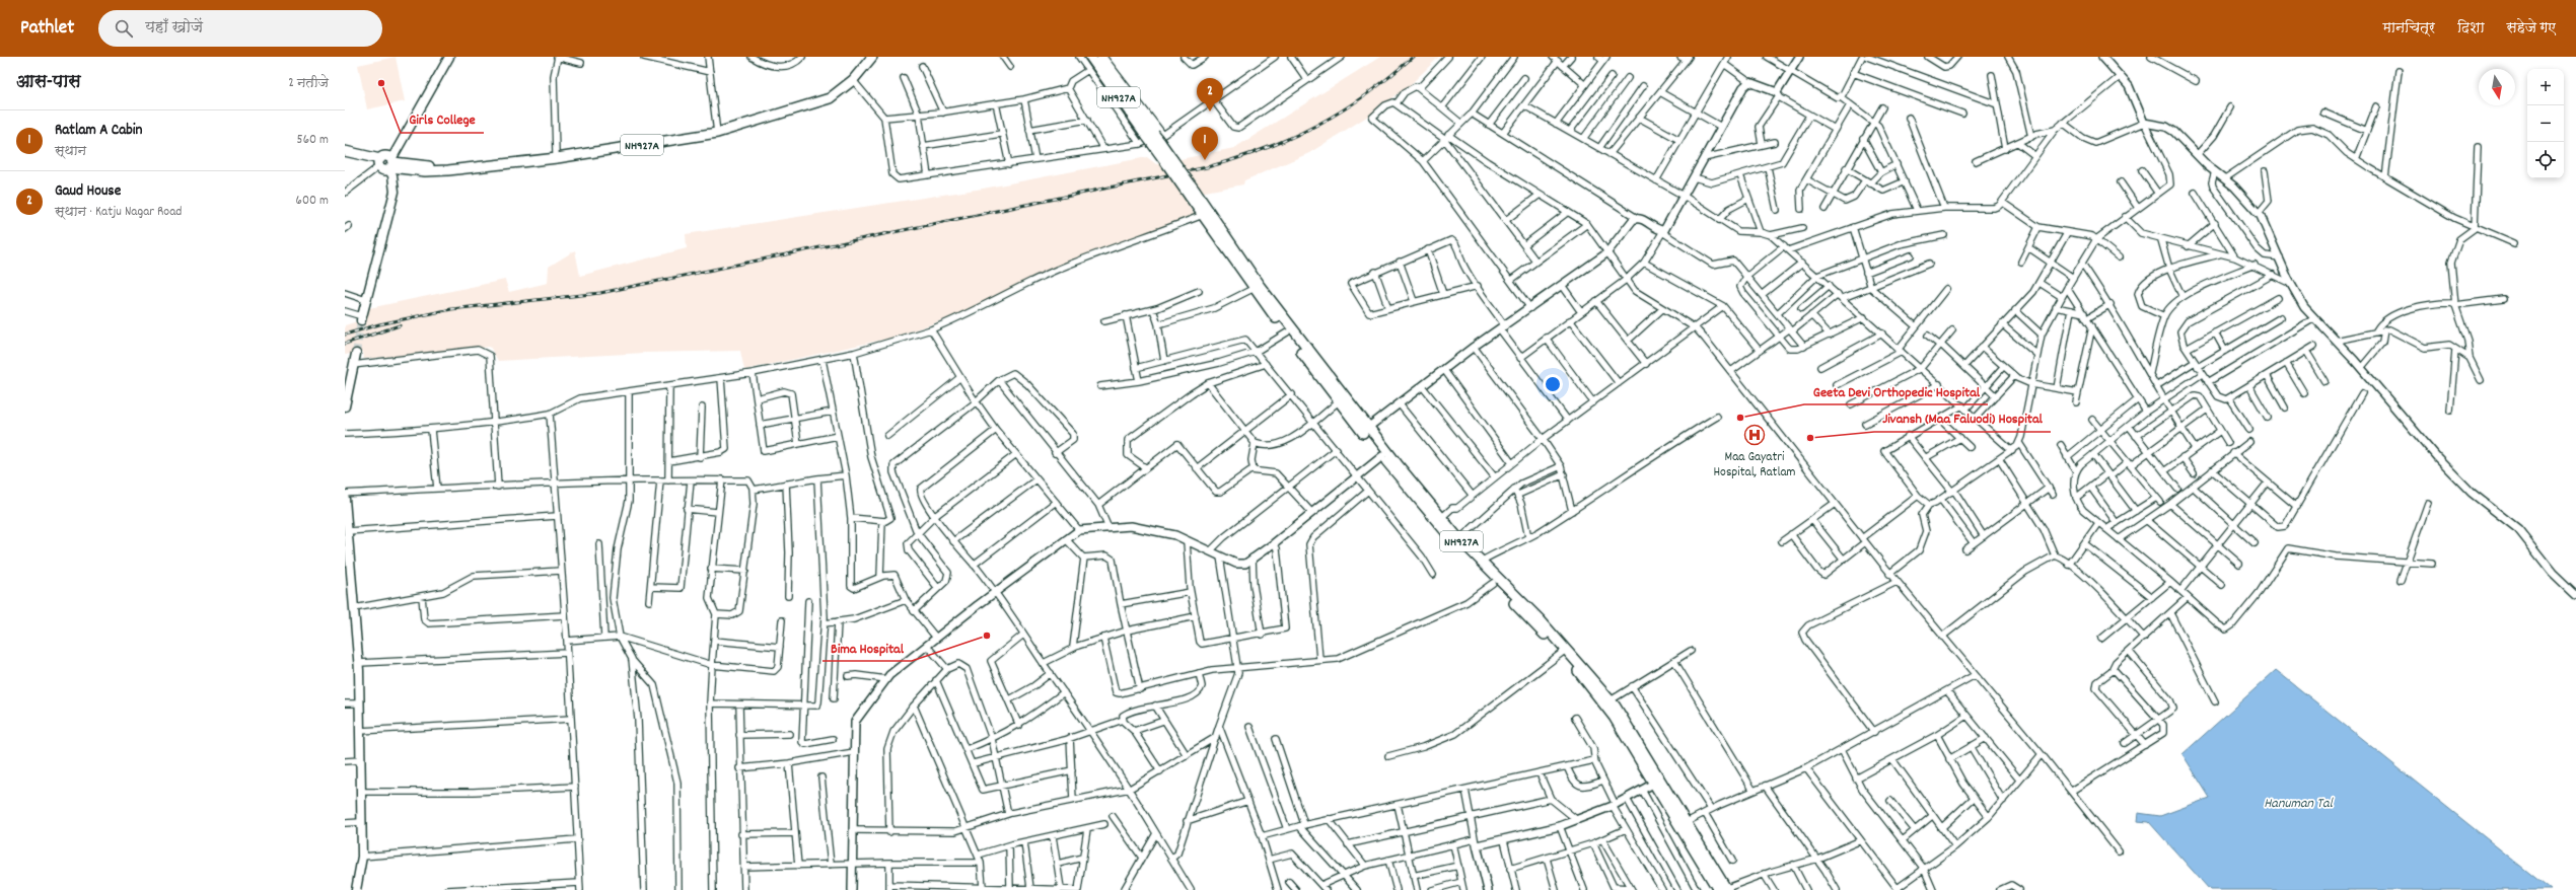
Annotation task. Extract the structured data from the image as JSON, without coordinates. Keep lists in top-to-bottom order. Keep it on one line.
{"streets":{"highway":["NH927A"]},"water":["Hanuman Tal"],"places":{"other":["Girls College","Geeta Devi Orthopedic Hospital","Jivansh (Maa Faluodi) Hospital","Bima Hospital"],"hospital":["Maa Gayatri Hospital, Ratlam"]},"north":"bottom","page":{"header":"Pathlet","search":"यहाँ खोजें","nav":["मानचित्र","दिशा","सहेजे गए"],"heading":["आस-पास","2 नतीजे"],"map_buttons":["+","−"],"pins":["2","1"],"list":[{"mark":"1","name":"Ratlam A Cabin","note":"स्थान","value":"560 m"},{"mark":"2","name":"Gaud House","note":"स्थान · Katju Nagar Road","value":"600 m"}]}}
